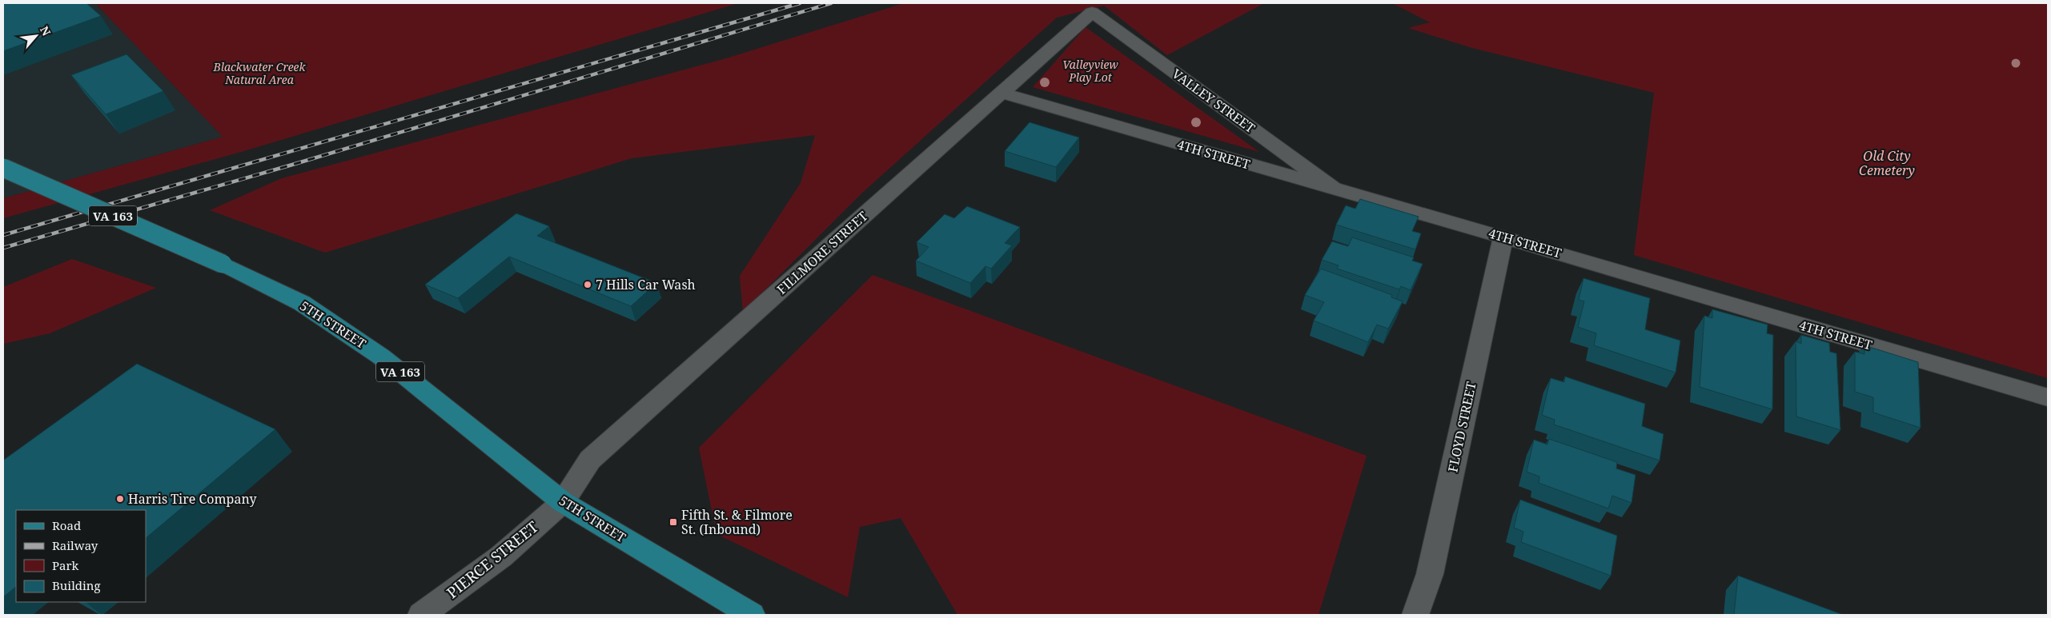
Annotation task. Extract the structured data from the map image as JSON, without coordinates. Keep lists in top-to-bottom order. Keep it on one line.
{"streets":{"main road":["VA 163","5TH STREET"],"street":["VALLEY STREET","4TH STREET","FILLMORE STREET","FLOYD STREET","PIERCE STREET"]},"crossings":[["VALLEY STREET","4TH STREET"],["VALLEY STREET","FILLMORE STREET"],["4TH STREET","FILLMORE STREET"],["4TH STREET","FLOYD STREET"],["FILLMORE STREET","5TH STREET"],["FILLMORE STREET","PIERCE STREET"],["5TH STREET","PIERCE STREET"]],"parks":["Valleyview Play Lot","Blackwater Creek Natural Area","Old City Cemetery"],"places":{"other":["7 Hills Car Wash","Harris Tire Company"],"transit":["Fifth St. & Filmore St. (Inbound)"]},"legend":["Road","Railway","Park","Building"],"north":"top right"}
